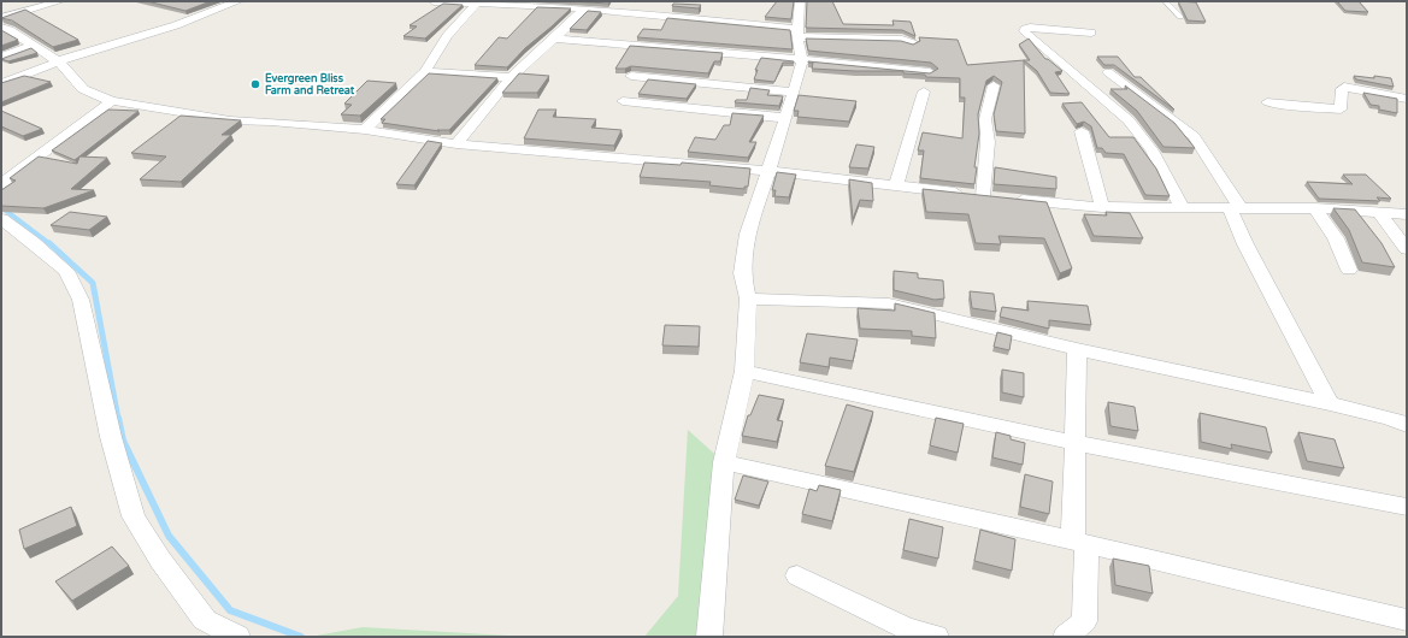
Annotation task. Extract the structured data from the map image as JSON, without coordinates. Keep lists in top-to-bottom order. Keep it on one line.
{"places":["Evergreen Bliss Farm and Retreat"]}
